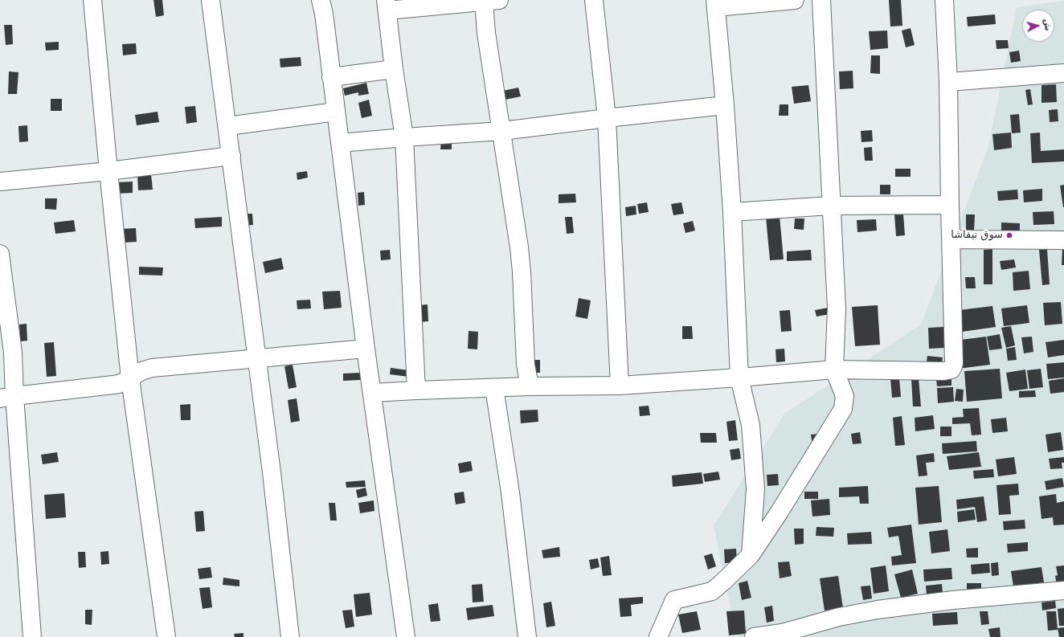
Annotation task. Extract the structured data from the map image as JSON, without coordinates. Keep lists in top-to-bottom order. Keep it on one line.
{"places":["سوق نيفاشا"],"north":"right"}
